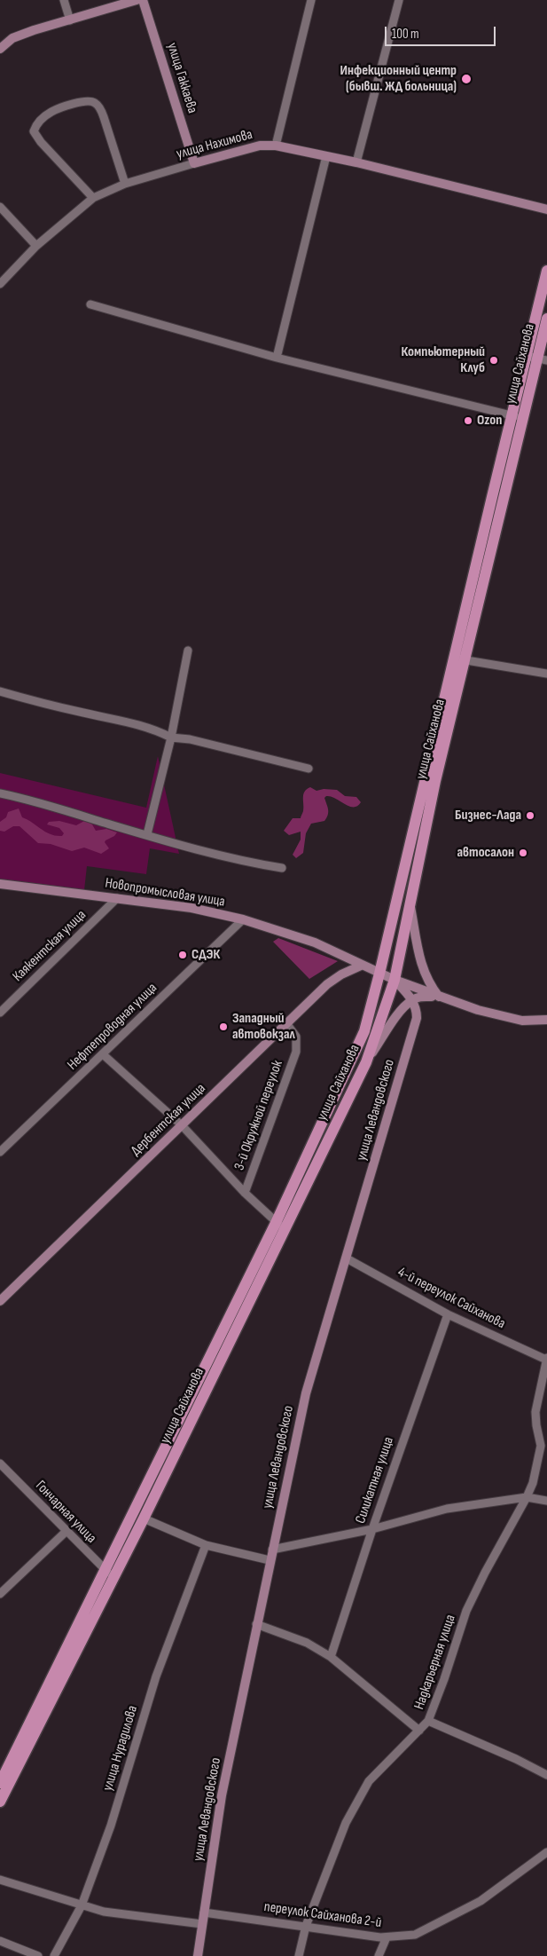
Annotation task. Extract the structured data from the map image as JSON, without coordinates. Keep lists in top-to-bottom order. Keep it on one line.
{"streets":{"main road":["улица Сайханова"],"street":["улица Гаккаева","улица Нахимова","Новопромысловая улица","Каякентская улица","Нефтепроводная улица","улица Левандовского","3-й Окружной переулок","Дербентская улица","4-й переулок Сайханова","Силикатная улица","Гончарная улица","Надкарьерная улица","улица Нурадилова","переулок Сайханова 2-й"]},"crossings":[["улица Гаккаева","улица Нахимова"],["улица Сайханова","Новопромысловая улица"],["улица Сайханова","Гончарная улица"],["Новопромысловая улица","Каякентская улица"],["Новопромысловая улица","Нефтепроводная улица"],["Новопромысловая улица","Дербентская улица"],["улица Левандовского","4-й переулок Сайханова"],["улица Левандовского","переулок Сайханова 2-й"],["3-й Окружной переулок","Дербентская улица"],["4-й переулок Сайханова","Силикатная улица"],["4-й переулок Сайханова","Надкарьерная улица"],["Надкарьерная улица","переулок Сайханова 2-й"]],"places":["Инфекционный центр (бывш. ЖД больница)","Компьютерный Клуб","Ozon","Бизнес-Лада","автосалон","СДЭК","Западный автовокзал"],"scale_bar":"100 m"}
